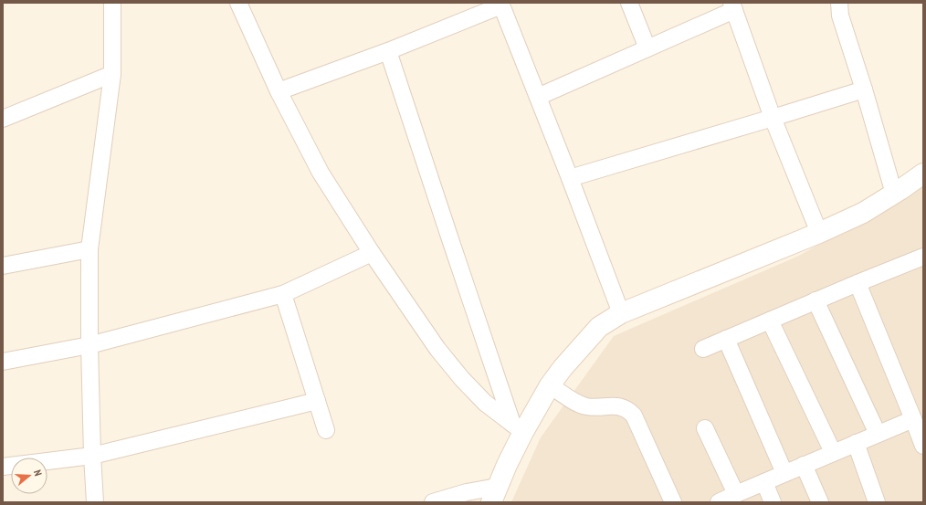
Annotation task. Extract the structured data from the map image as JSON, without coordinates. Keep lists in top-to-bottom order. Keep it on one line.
{"north":"right"}
